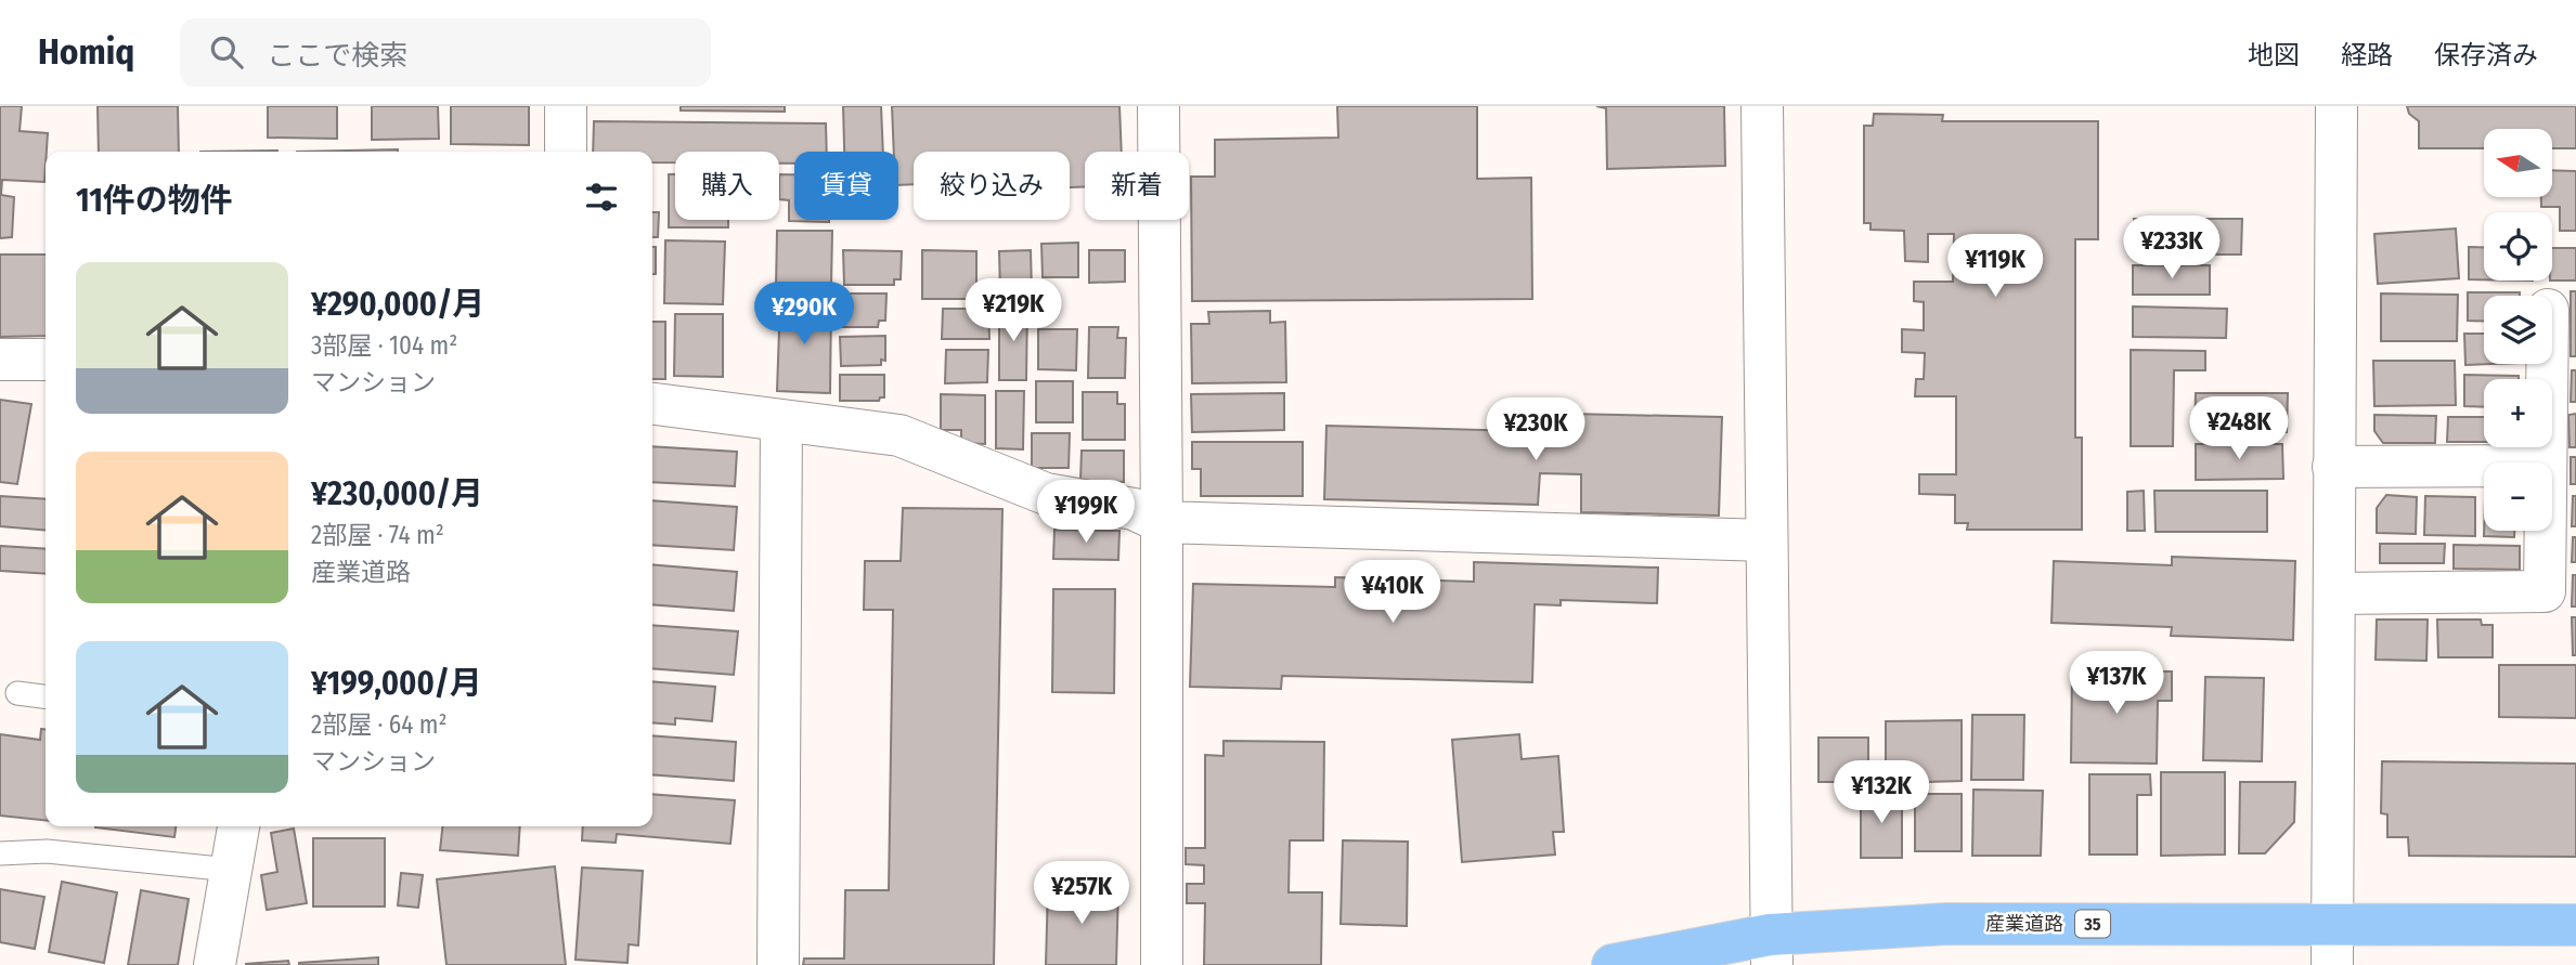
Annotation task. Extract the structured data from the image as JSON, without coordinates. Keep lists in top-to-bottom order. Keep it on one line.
{"streets":{"main road":["産業道路","35"]},"north":"left","page":{"header":"Homiq","search":"ここで検索","nav":["地図","経路","保存済み"],"map_buttons":["+","−"],"chip":["購入","賃貸","絞り込み","新着"],"heading":"11件の物件","price":["¥233K","¥119K","¥219K","¥290K","¥248K","¥230K","¥199K","¥410K","¥137K","¥132K","¥257K"],"list":[{"name":"¥290,000/月","note":"3部屋 · 104 m² · マンション"},{"name":"¥230,000/月","note":"2部屋 · 74 m² · 産業道路"},{"name":"¥199,000/月","note":"2部屋 · 64 m² · マンション"}]}}
